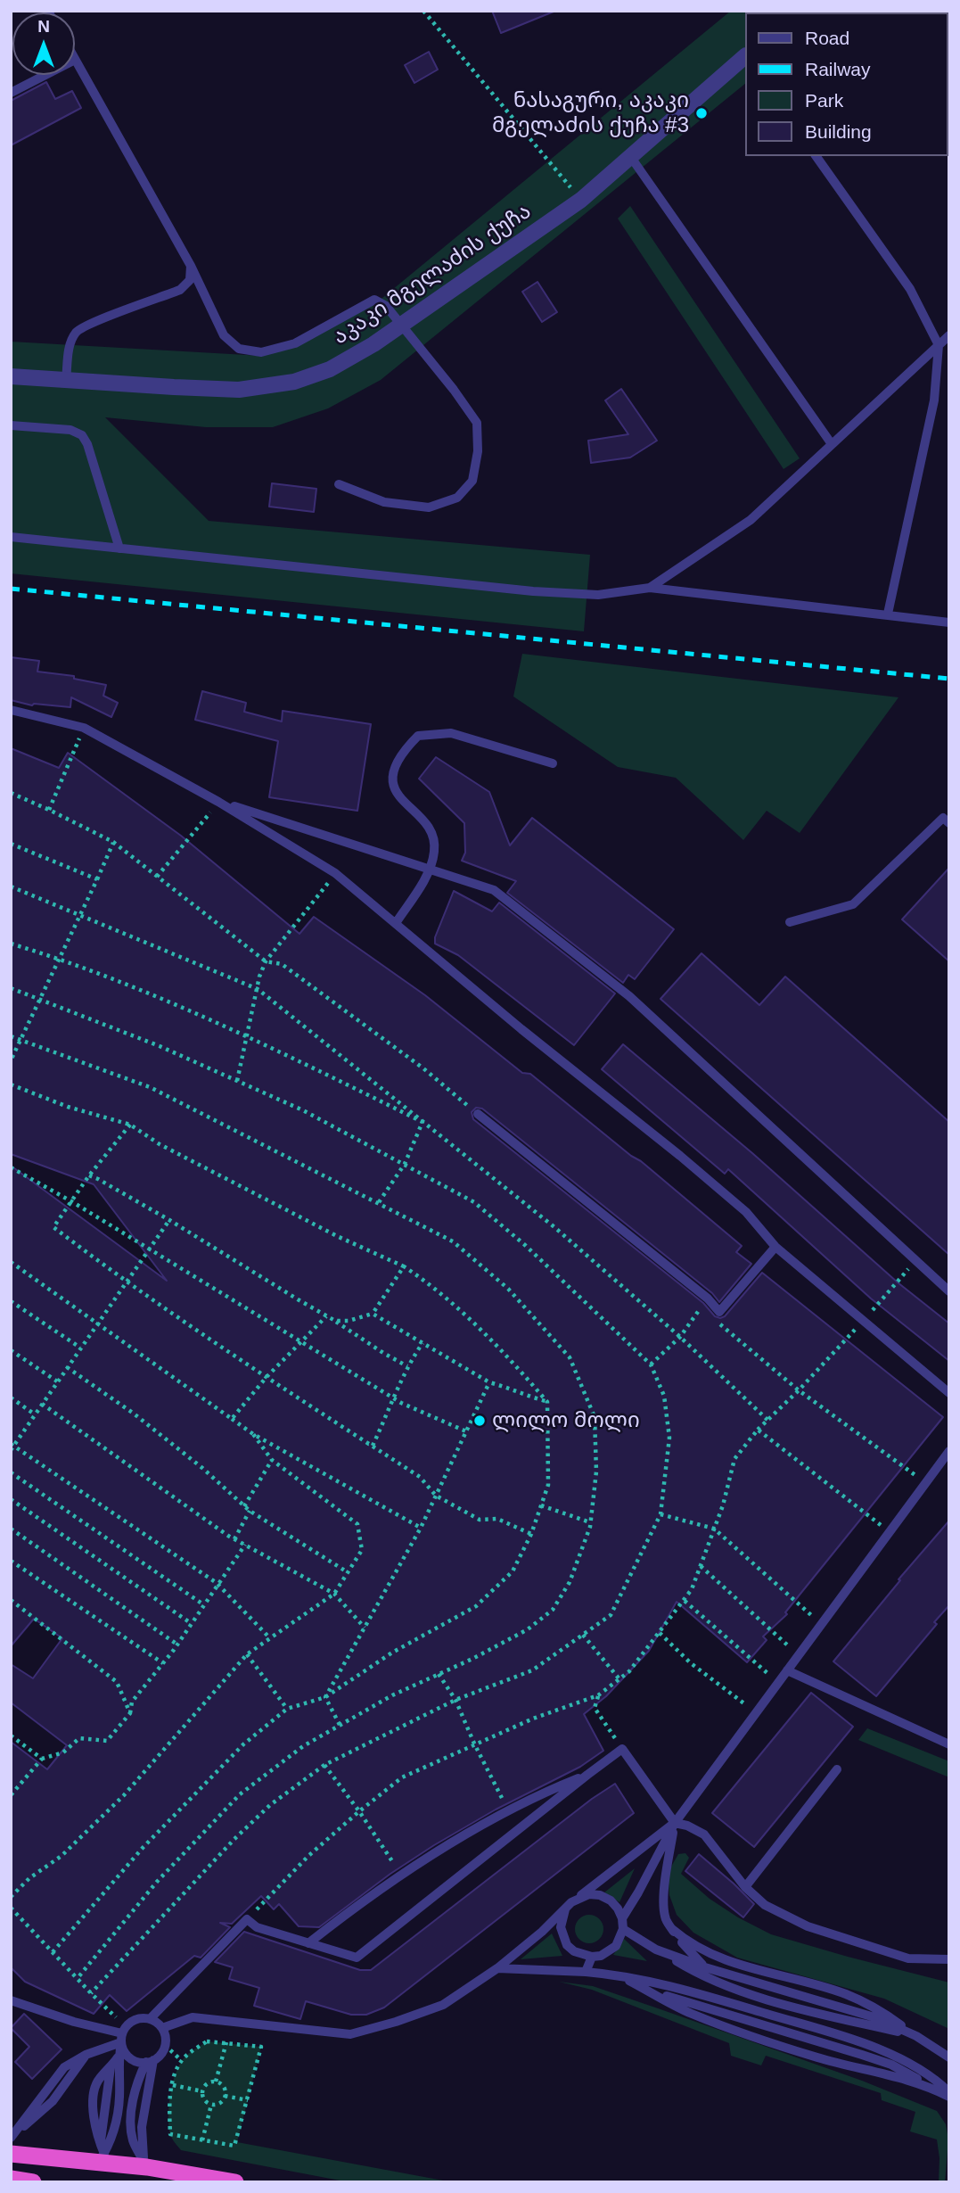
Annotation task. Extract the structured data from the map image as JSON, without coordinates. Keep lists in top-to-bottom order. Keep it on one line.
{"streets":{"street":["აკაკი მგელაძის ქუჩა"]},"places":["ნასაგური, აკაკი მგელაძის ქუჩა #3","ლილო მოლი"],"legend":["Road","Railway","Park","Building"],"north":"top"}
